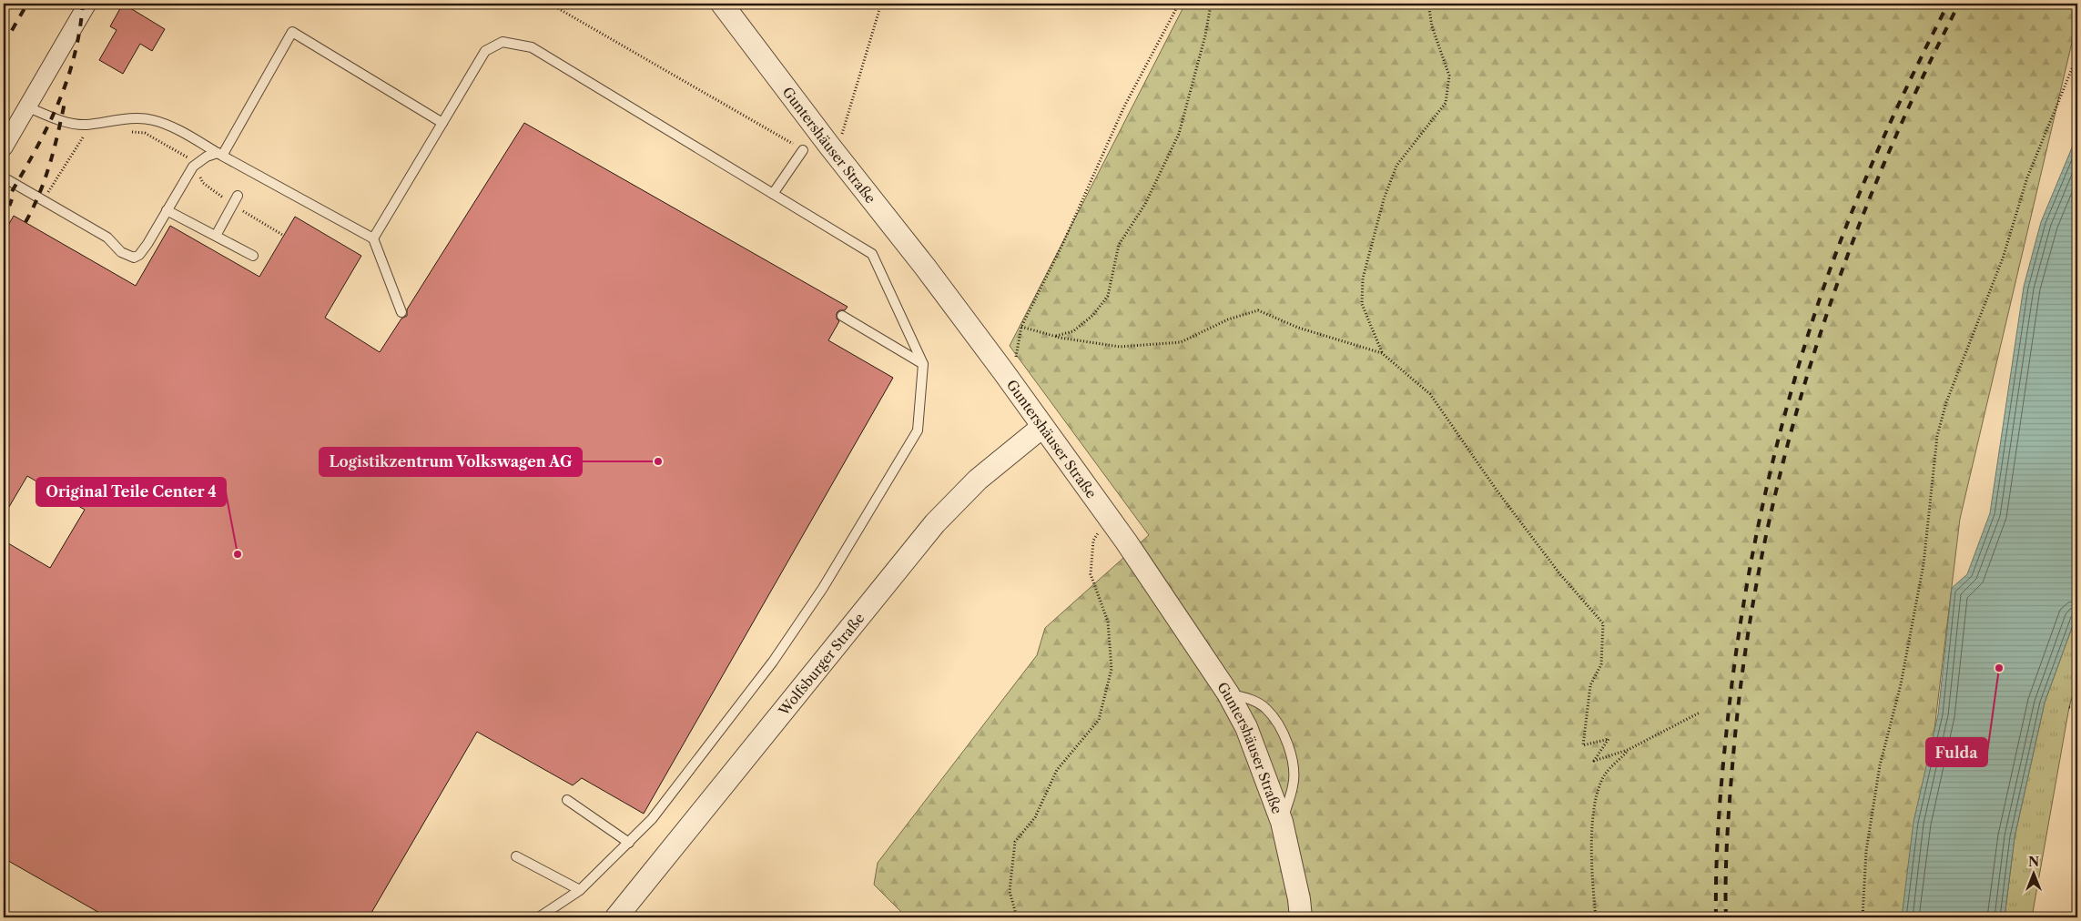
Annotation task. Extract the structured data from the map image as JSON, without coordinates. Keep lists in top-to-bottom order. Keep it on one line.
{"streets":{"street":["Guntershäuser Straße","Wolfsburger Straße"]},"crossings":[["Guntershäuser Straße","Wolfsburger Straße"]],"places":["Logistikzentrum Volkswagen AG","Original Teile Center 4","Fulda"],"north":"top"}
